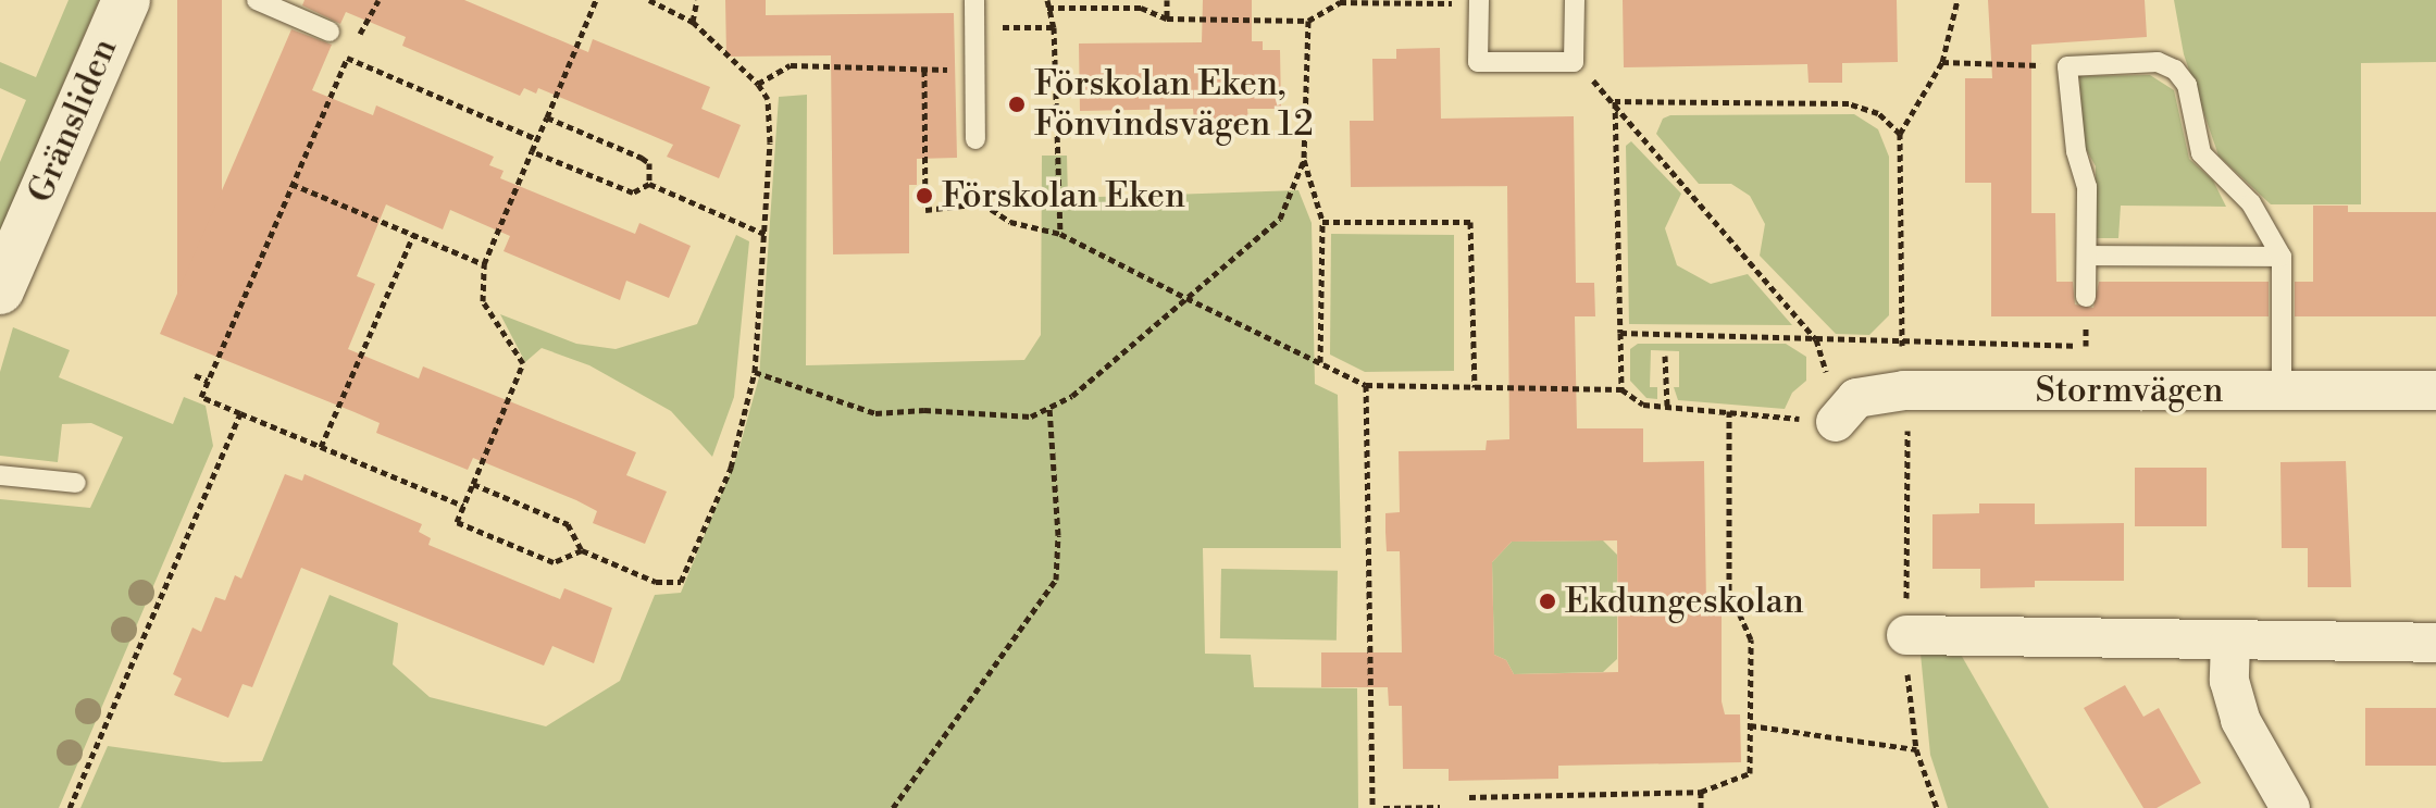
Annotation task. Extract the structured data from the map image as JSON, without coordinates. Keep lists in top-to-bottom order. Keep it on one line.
{"streets":{"street":["Gränsliden","Stormvägen"]},"places":["Förskolan Eken, Fönvindsvägen 12","Förskolan Eken","Ekdungeskolan"]}
